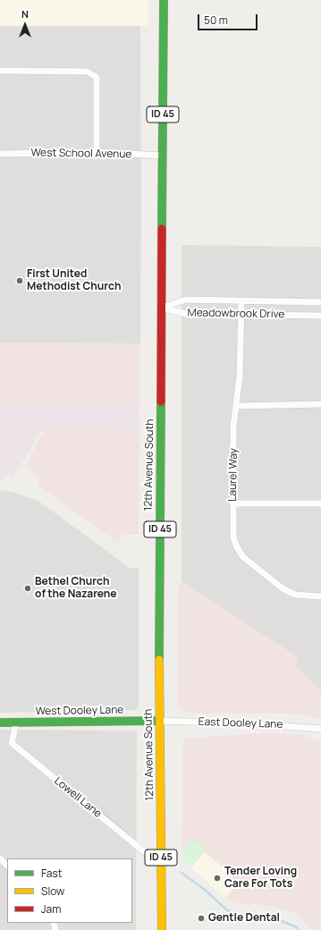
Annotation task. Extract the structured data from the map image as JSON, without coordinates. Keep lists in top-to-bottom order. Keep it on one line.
{"streets":{"main road":["ID 45","12th Avenue South","West Dooley Lane"],"street":["West School Avenue","Meadowbrook Drive","Laurel Way","East Dooley Lane","Lowell Lane"]},"crossings":[["West School Avenue","12th Avenue South"],["Meadowbrook Drive","12th Avenue South"],["Meadowbrook Drive","Laurel Way"],["12th Avenue South","West Dooley Lane"],["12th Avenue South","East Dooley Lane"],["12th Avenue South","Lowell Lane"],["West Dooley Lane","East Dooley Lane"],["West Dooley Lane","Lowell Lane"]],"places":["First United Methodist Church","Bethel Church of the Nazarene","Tender Loving Care For Tots","Gentle Dental"],"legend":["Fast","Slow","Jam"],"scale_bar":"50 m","north":"top"}
